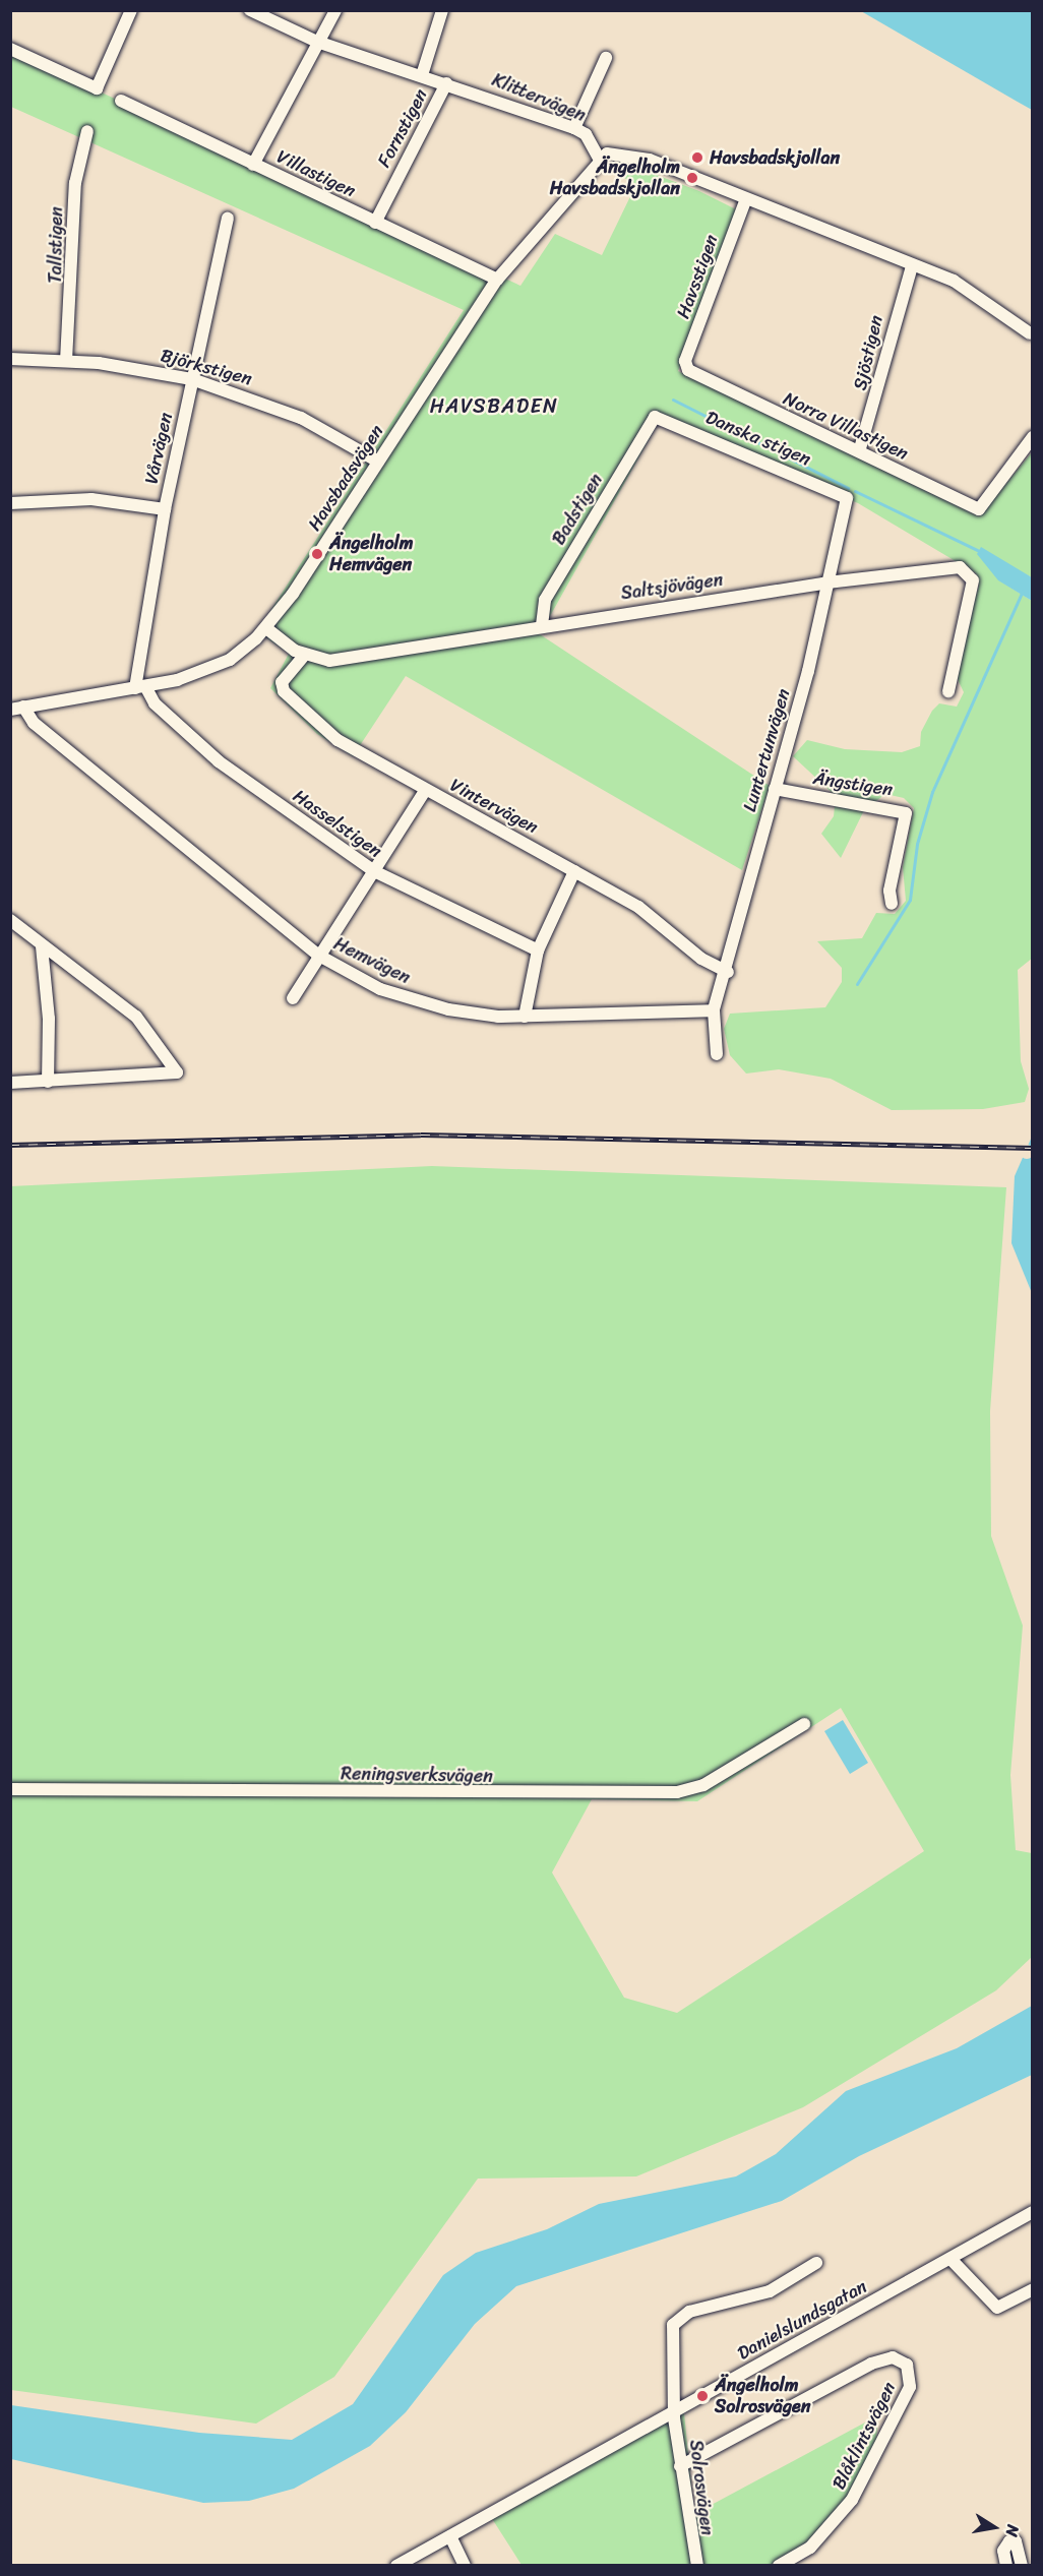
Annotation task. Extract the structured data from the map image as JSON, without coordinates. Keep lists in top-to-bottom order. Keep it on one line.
{"streets":{"street":["Klittervägen","Fornstigen","Villastigen","Tallstigen","Havsstigen","Sjöstigen","Björkstigen","Norra Villastigen","Danska stigen","Vårvägen","Havsbadsvägen","Badstigen","Saltsjövägen","Luntertunvägen","Ängstigen","Vintervägen","Hasselstigen","Hemvägen","Reningsverksvägen","Danielslundsgatan","Blåklintsvägen","Solrosvägen"]},"crossings":[["Klittervägen","Fornstigen"],["Klittervägen","Havsbadsvägen"],["Fornstigen","Villastigen"],["Villastigen","Havsbadsvägen"],["Tallstigen","Björkstigen"],["Havsstigen","Norra Villastigen"],["Sjöstigen","Norra Villastigen"],["Björkstigen","Vårvägen"],["Björkstigen","Havsbadsvägen"],["Danska stigen","Badstigen"],["Danska stigen","Luntertunvägen"],["Vårvägen","Havsbadsvägen"],["Vårvägen","Hasselstigen"],["Havsbadsvägen","Saltsjövägen"],["Havsbadsvägen","Hasselstigen"],["Havsbadsvägen","Hemvägen"],["Badstigen","Saltsjövägen"],["Saltsjövägen","Luntertunvägen"],["Saltsjövägen","Vintervägen"],["Luntertunvägen","Ängstigen"],["Luntertunvägen","Vintervägen"],["Luntertunvägen","Hemvägen"],["Danielslundsgatan","Solrosvägen"],["Blåklintsvägen","Solrosvägen"]],"districts":["HAVSBADEN"],"places":["Havsbadskjollan","Ängelholm Havsbadskjollan","Ängelholm Hemvägen","Ängelholm Solrosvägen"],"north":"right"}
